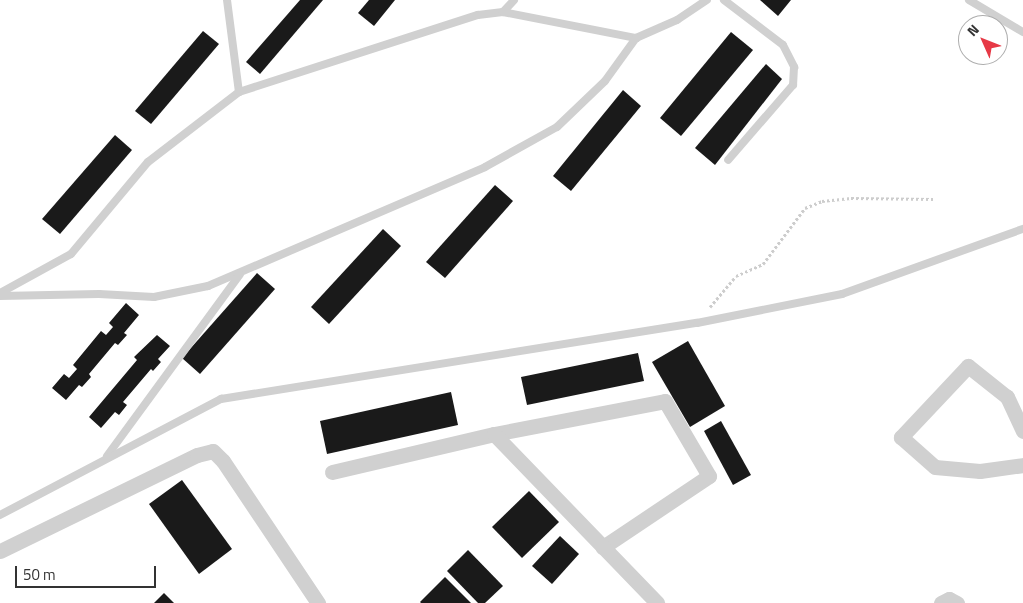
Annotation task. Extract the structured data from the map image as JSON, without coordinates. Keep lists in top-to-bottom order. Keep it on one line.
{"scale_bar":"50 m","north":"top left"}
